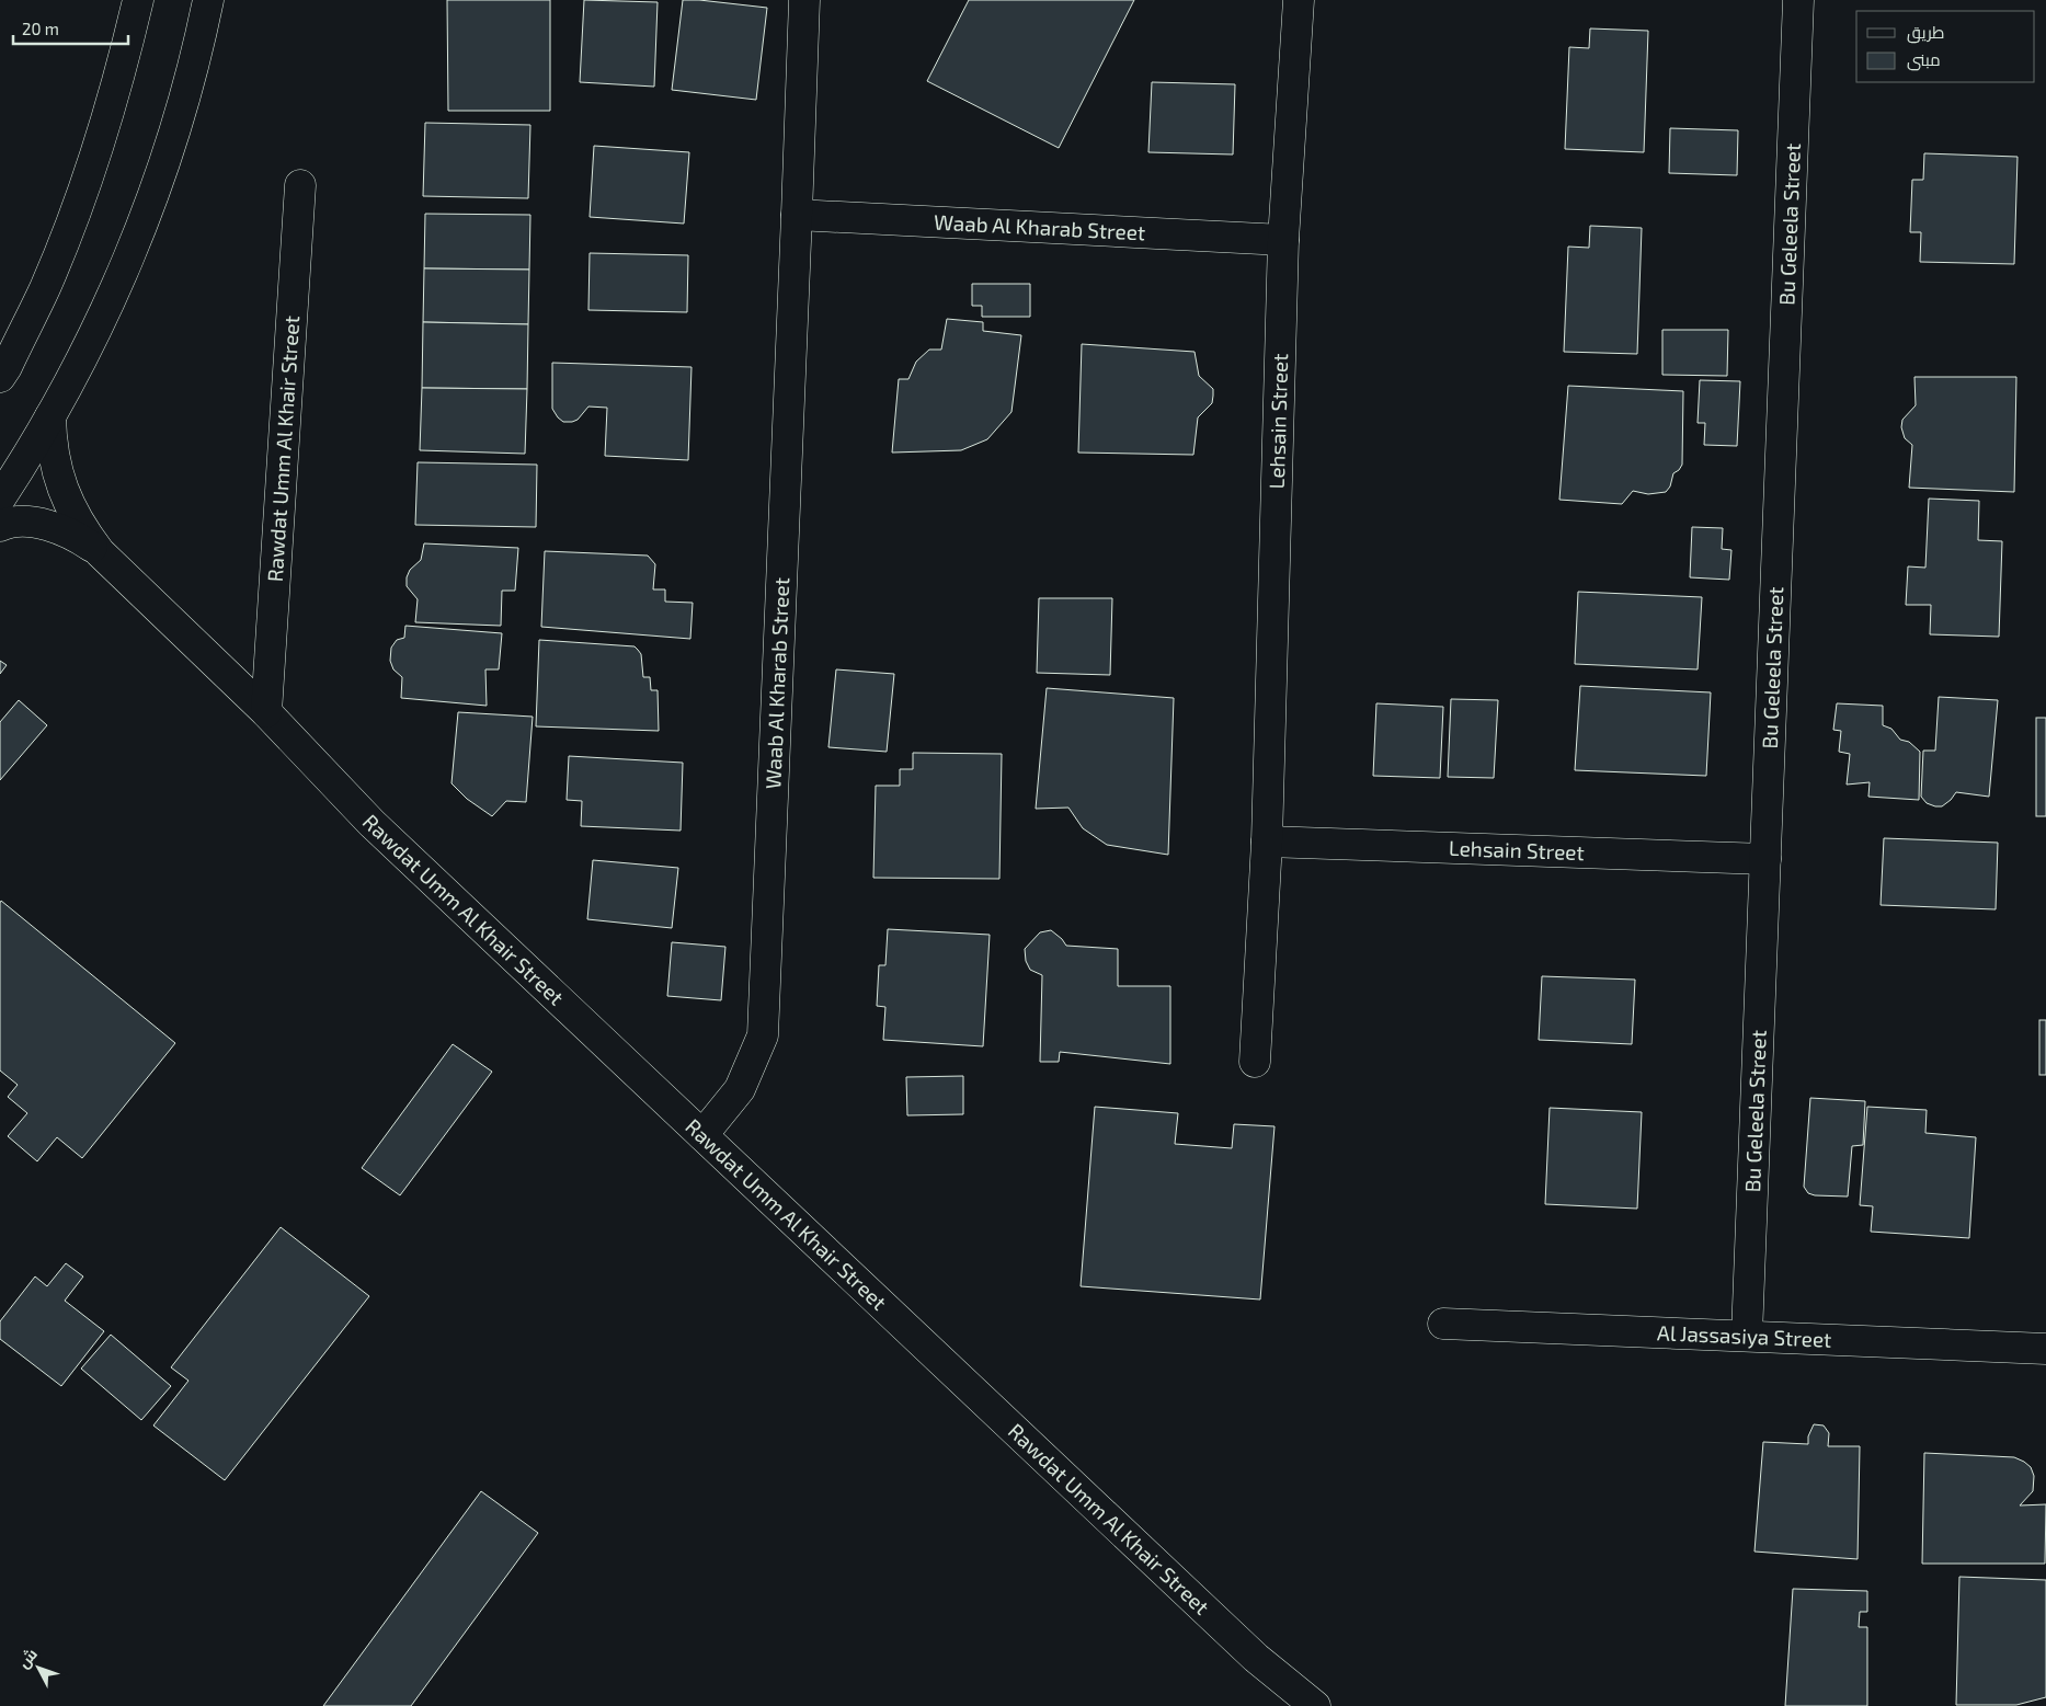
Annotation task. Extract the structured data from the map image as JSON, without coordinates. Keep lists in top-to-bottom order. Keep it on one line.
{"streets":{"street":["Bu Geleela Street","Waab Al Kharab Street","Lehsain Street","Rawdat Umm Al Khair Street","Al Jassasiya Street"]},"crossings":[["Bu Geleela Street","Lehsain Street"],["Bu Geleela Street","Al Jassasiya Street"],["Waab Al Kharab Street","Lehsain Street"],["Waab Al Kharab Street","Rawdat Umm Al Khair Street"]],"legend":["طريق","مبنى"],"scale_bar":"20 m","north":"top left"}
